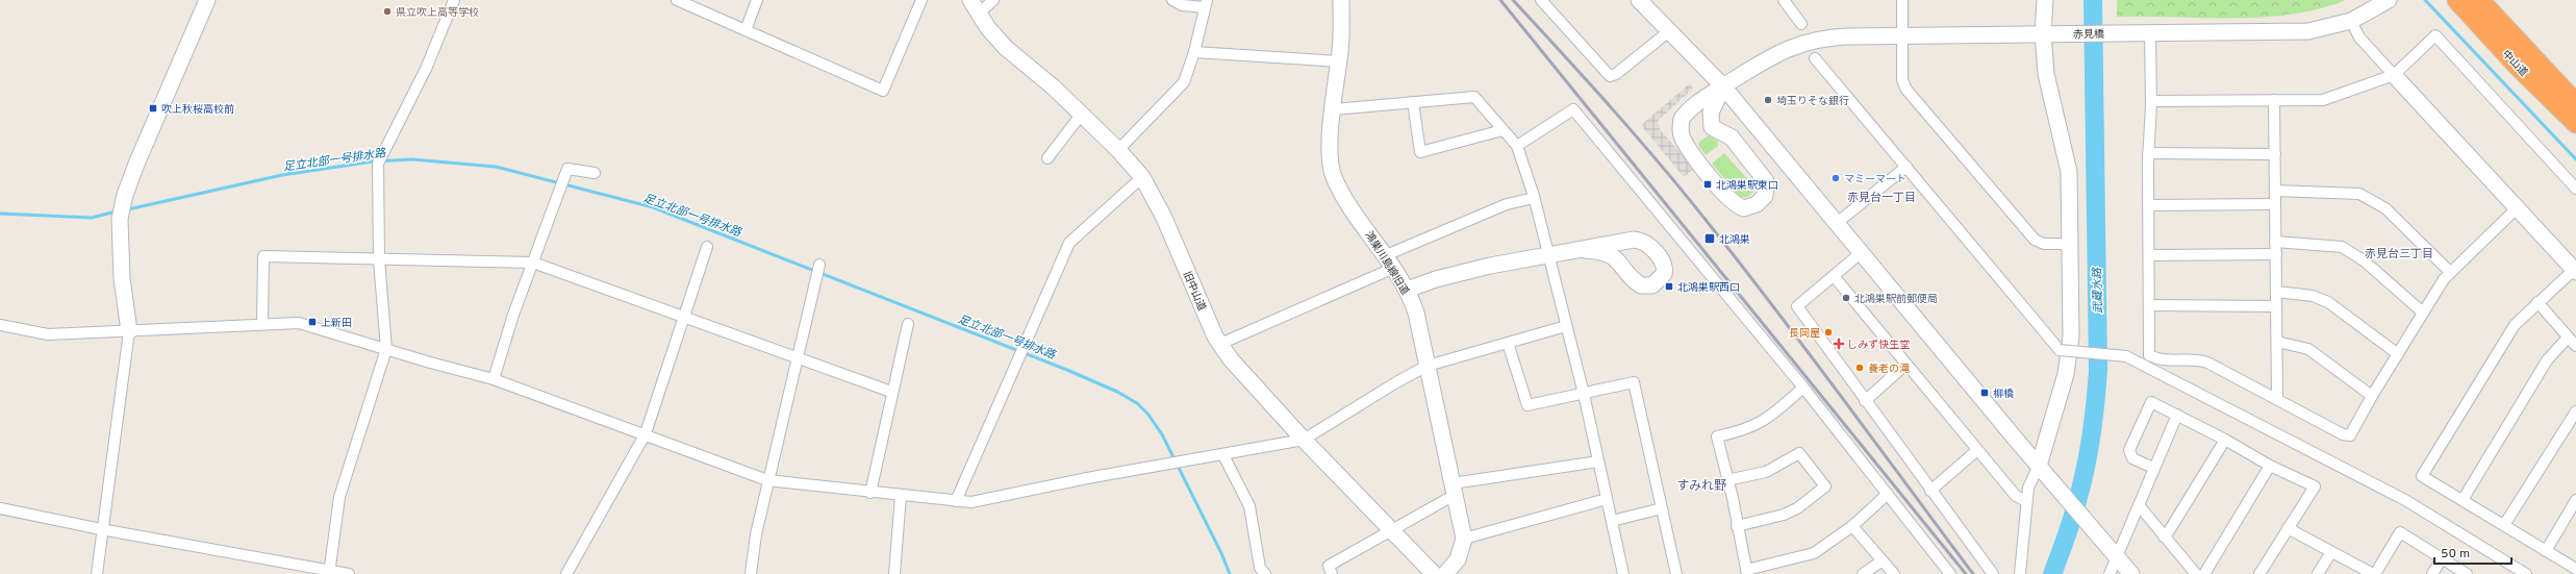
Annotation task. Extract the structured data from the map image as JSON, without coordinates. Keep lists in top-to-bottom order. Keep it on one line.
{"streets":{"highway":["中山道"],"street":["赤見橋","鴻巣川島線旧道","旧中山道"]},"districts":["赤見台一丁目","赤見台三丁目","すみれ野"],"water":["足立北部一号排水路","武蔵水路"],"places":{"other":["県立吹上高等学校","埼玉りそな銀行","マミーマート","北鴻巣駅前郵便局","長岡屋","養老の滝"],"transit":["吹上秋桜高校前","北鴻巣駅東口","北鴻巣","北鴻巣駅西口","上新田","柳橋"],"health":["しみず快生堂"]},"scale_bar":"50 m"}
